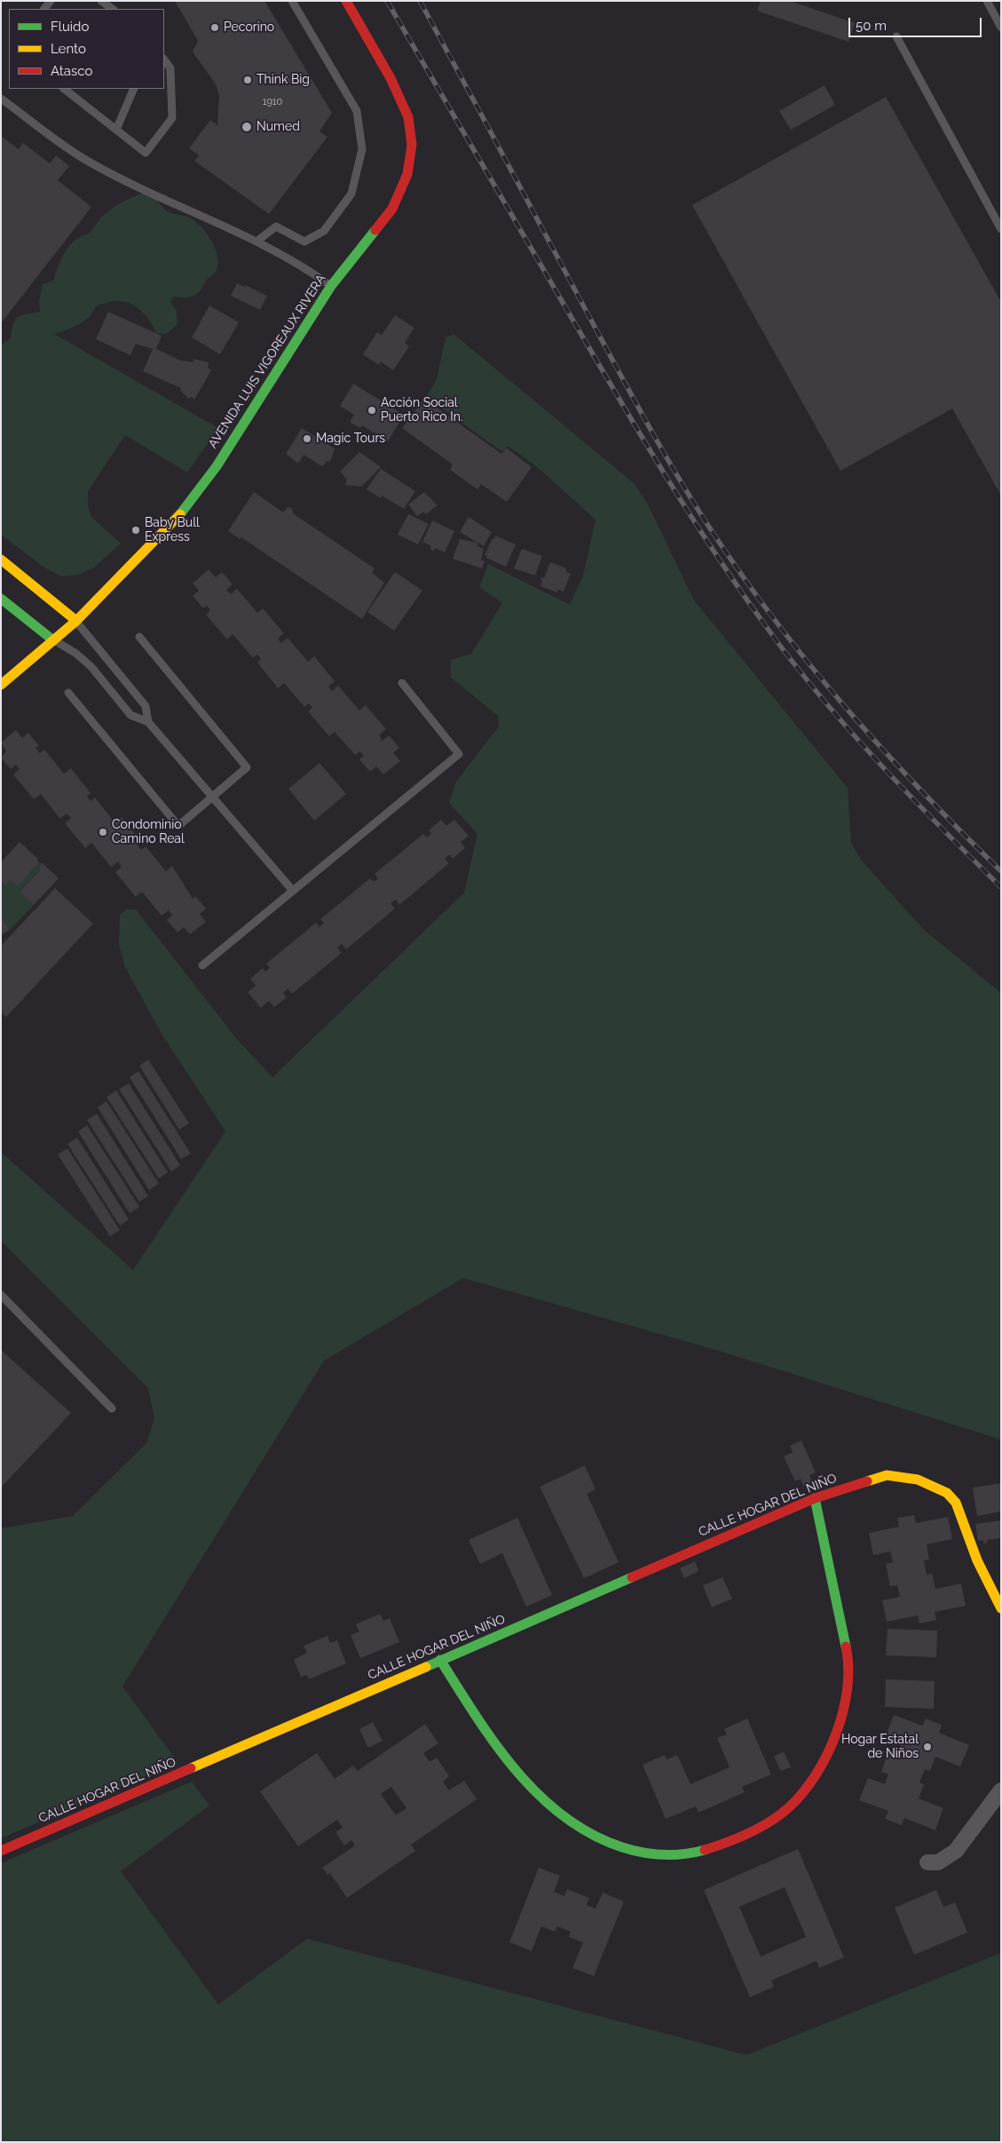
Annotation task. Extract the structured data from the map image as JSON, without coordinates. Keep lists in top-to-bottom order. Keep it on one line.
{"streets":{"street":["AVENIDA LUIS VIGOREAUX RIVERA","CALLE HOGAR DEL NIÑO"]},"places":["Pecorino","Think Big","Numed","Acción Social Puerto Rico In.","Magic Tours","Baby Bull Express","Condominio Camino Real","Hogar Estatal de Niños"],"house_numbers":["1910"],"legend":["Fluido","Lento","Atasco"],"scale_bar":"50 m"}
